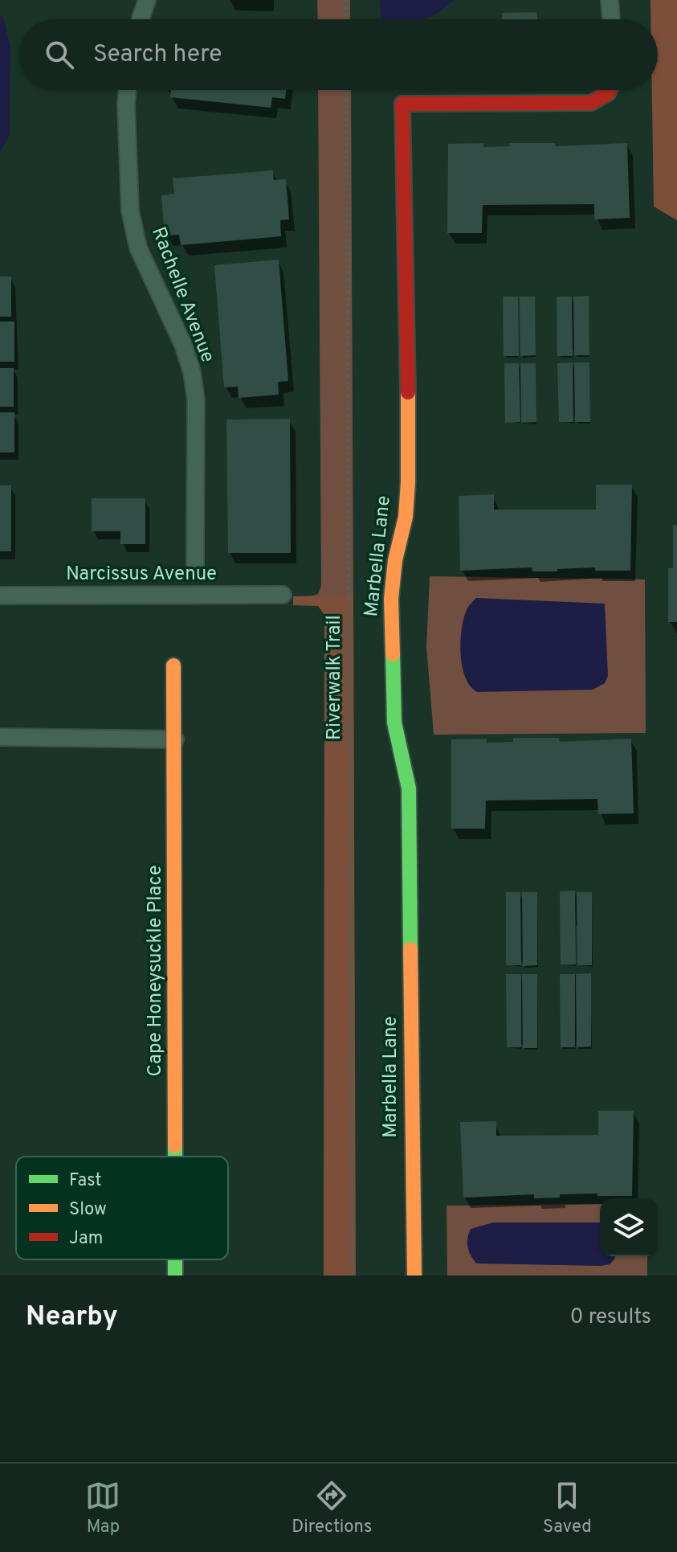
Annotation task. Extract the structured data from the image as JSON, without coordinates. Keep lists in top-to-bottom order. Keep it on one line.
{"streets":{"street":["Rachelle Avenue","Marbella Lane","Narcissus Avenue","Cape Honeysuckle Place"],"path":["Riverwalk Trail"]},"legend":["Fast","Slow","Jam"],"page":{"search":"Search here","heading":["Nearby","0 results"],"nav":["Map","Directions","Saved"]}}
